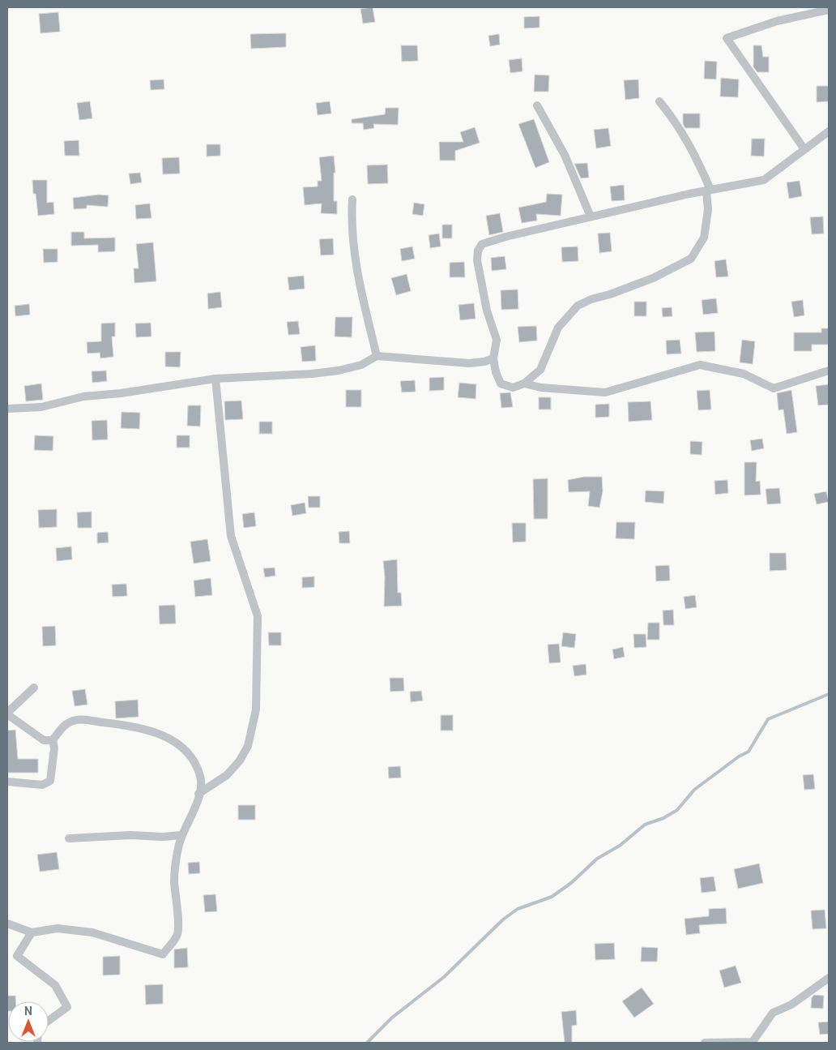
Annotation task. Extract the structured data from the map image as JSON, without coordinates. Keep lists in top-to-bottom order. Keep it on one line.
{"north":"top"}
